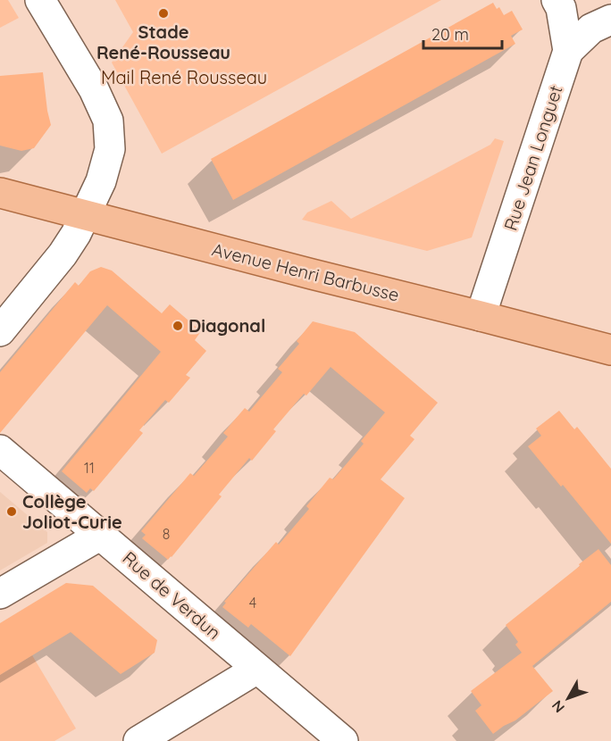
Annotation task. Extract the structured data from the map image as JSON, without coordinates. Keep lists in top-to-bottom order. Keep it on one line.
{"streets":{"main road":["Avenue Henri Barbusse"],"street":["Rue Jean Longuet","Rue de Verdun"]},"crossings":[["Rue Jean Longuet","Avenue Henri Barbusse"]],"parks":["Mail René Rousseau"],"places":["Stade René-Rousseau","Diagonal","Collège Joliot-Curie"],"house_numbers":["11","8","4"],"scale_bar":"20 m","north":"bottom left"}
